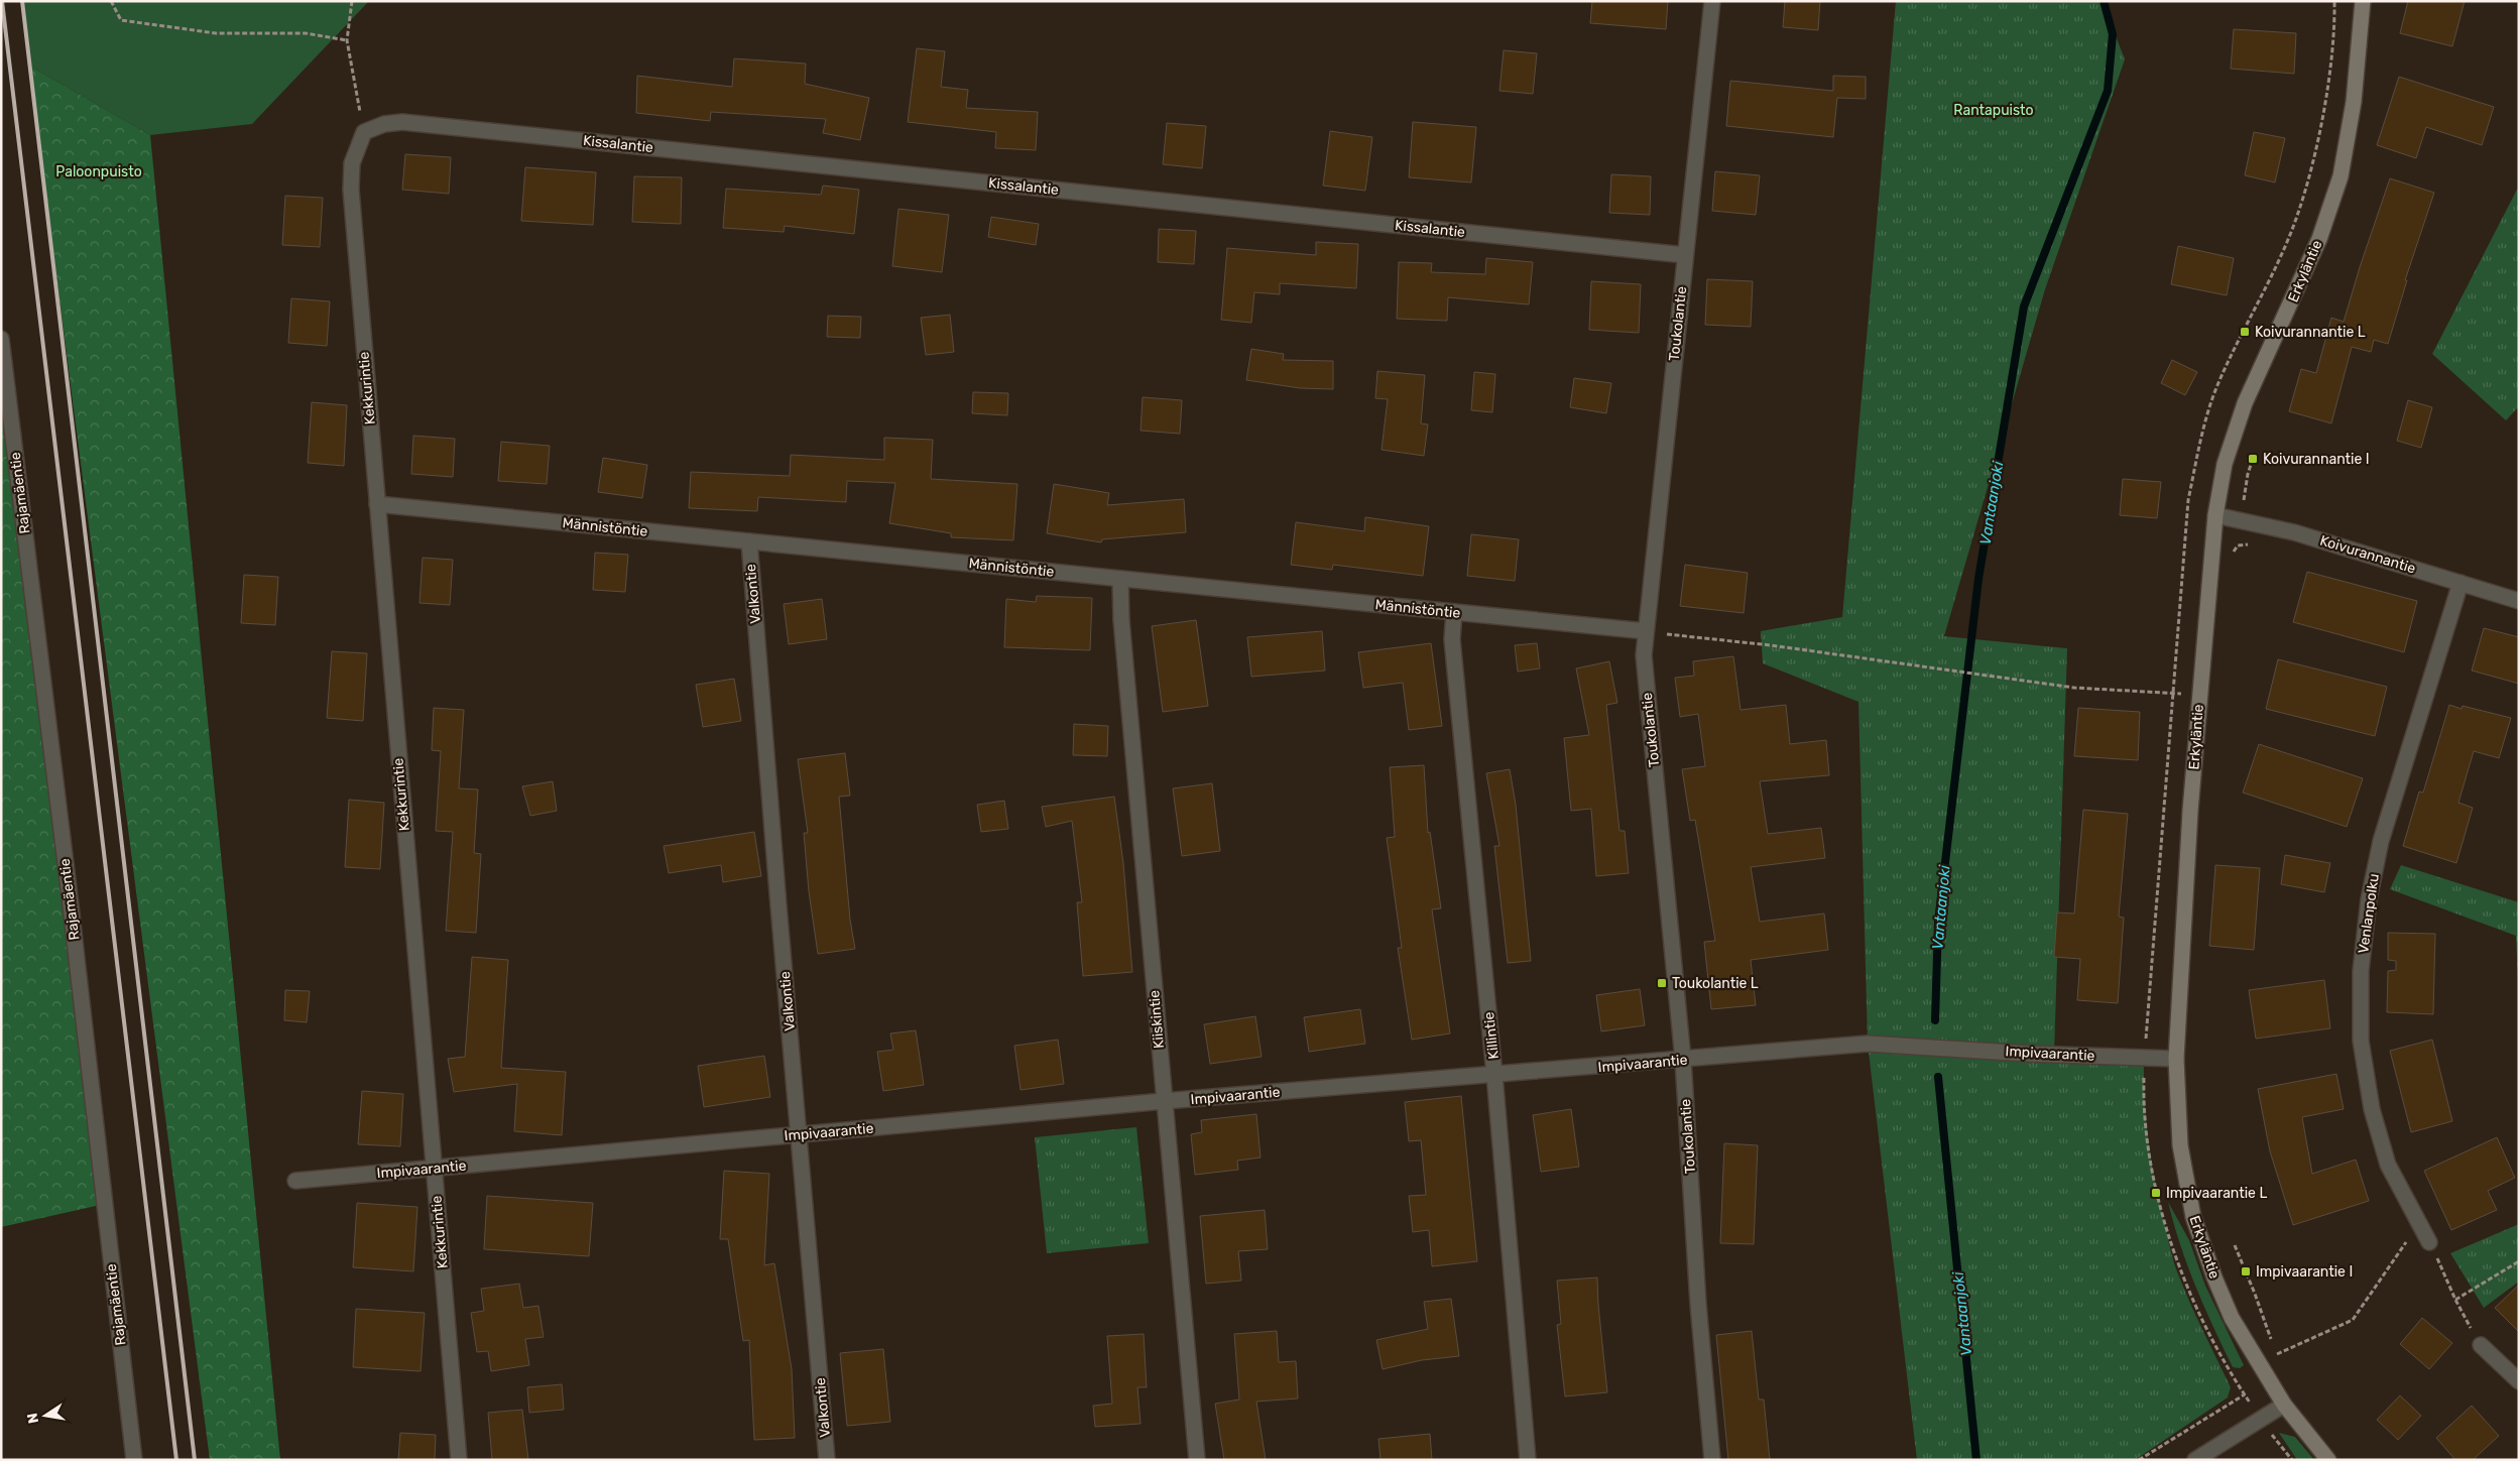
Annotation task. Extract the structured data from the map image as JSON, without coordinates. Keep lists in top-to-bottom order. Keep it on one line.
{"streets":{"street":["Kissalantie","Erkyläntie","Toukolantie","Kekkurintie","Rajamäentie","Männistöntie","Koivurannantie","Valkontie","Venlanpolku","Kiiskintie","Killintie","Impivaarantie"]},"crossings":[["Kissalantie","Toukolantie"],["Kissalantie","Kekkurintie"],["Erkyläntie","Koivurannantie"],["Erkyläntie","Impivaarantie"],["Toukolantie","Männistöntie"],["Toukolantie","Impivaarantie"],["Kekkurintie","Männistöntie"],["Kekkurintie","Impivaarantie"],["Männistöntie","Valkontie"],["Männistöntie","Kiiskintie"],["Männistöntie","Killintie"],["Koivurannantie","Venlanpolku"],["Valkontie","Impivaarantie"],["Kiiskintie","Impivaarantie"],["Killintie","Impivaarantie"]],"water":["Vantaanjoki"],"parks":["Rantapuisto","Paloonpuisto"],"places":{"transit":["Koivurannantie L","Koivurannantie I","Toukolantie L","Impivaarantie L","Impivaarantie I"]},"north":"left"}
